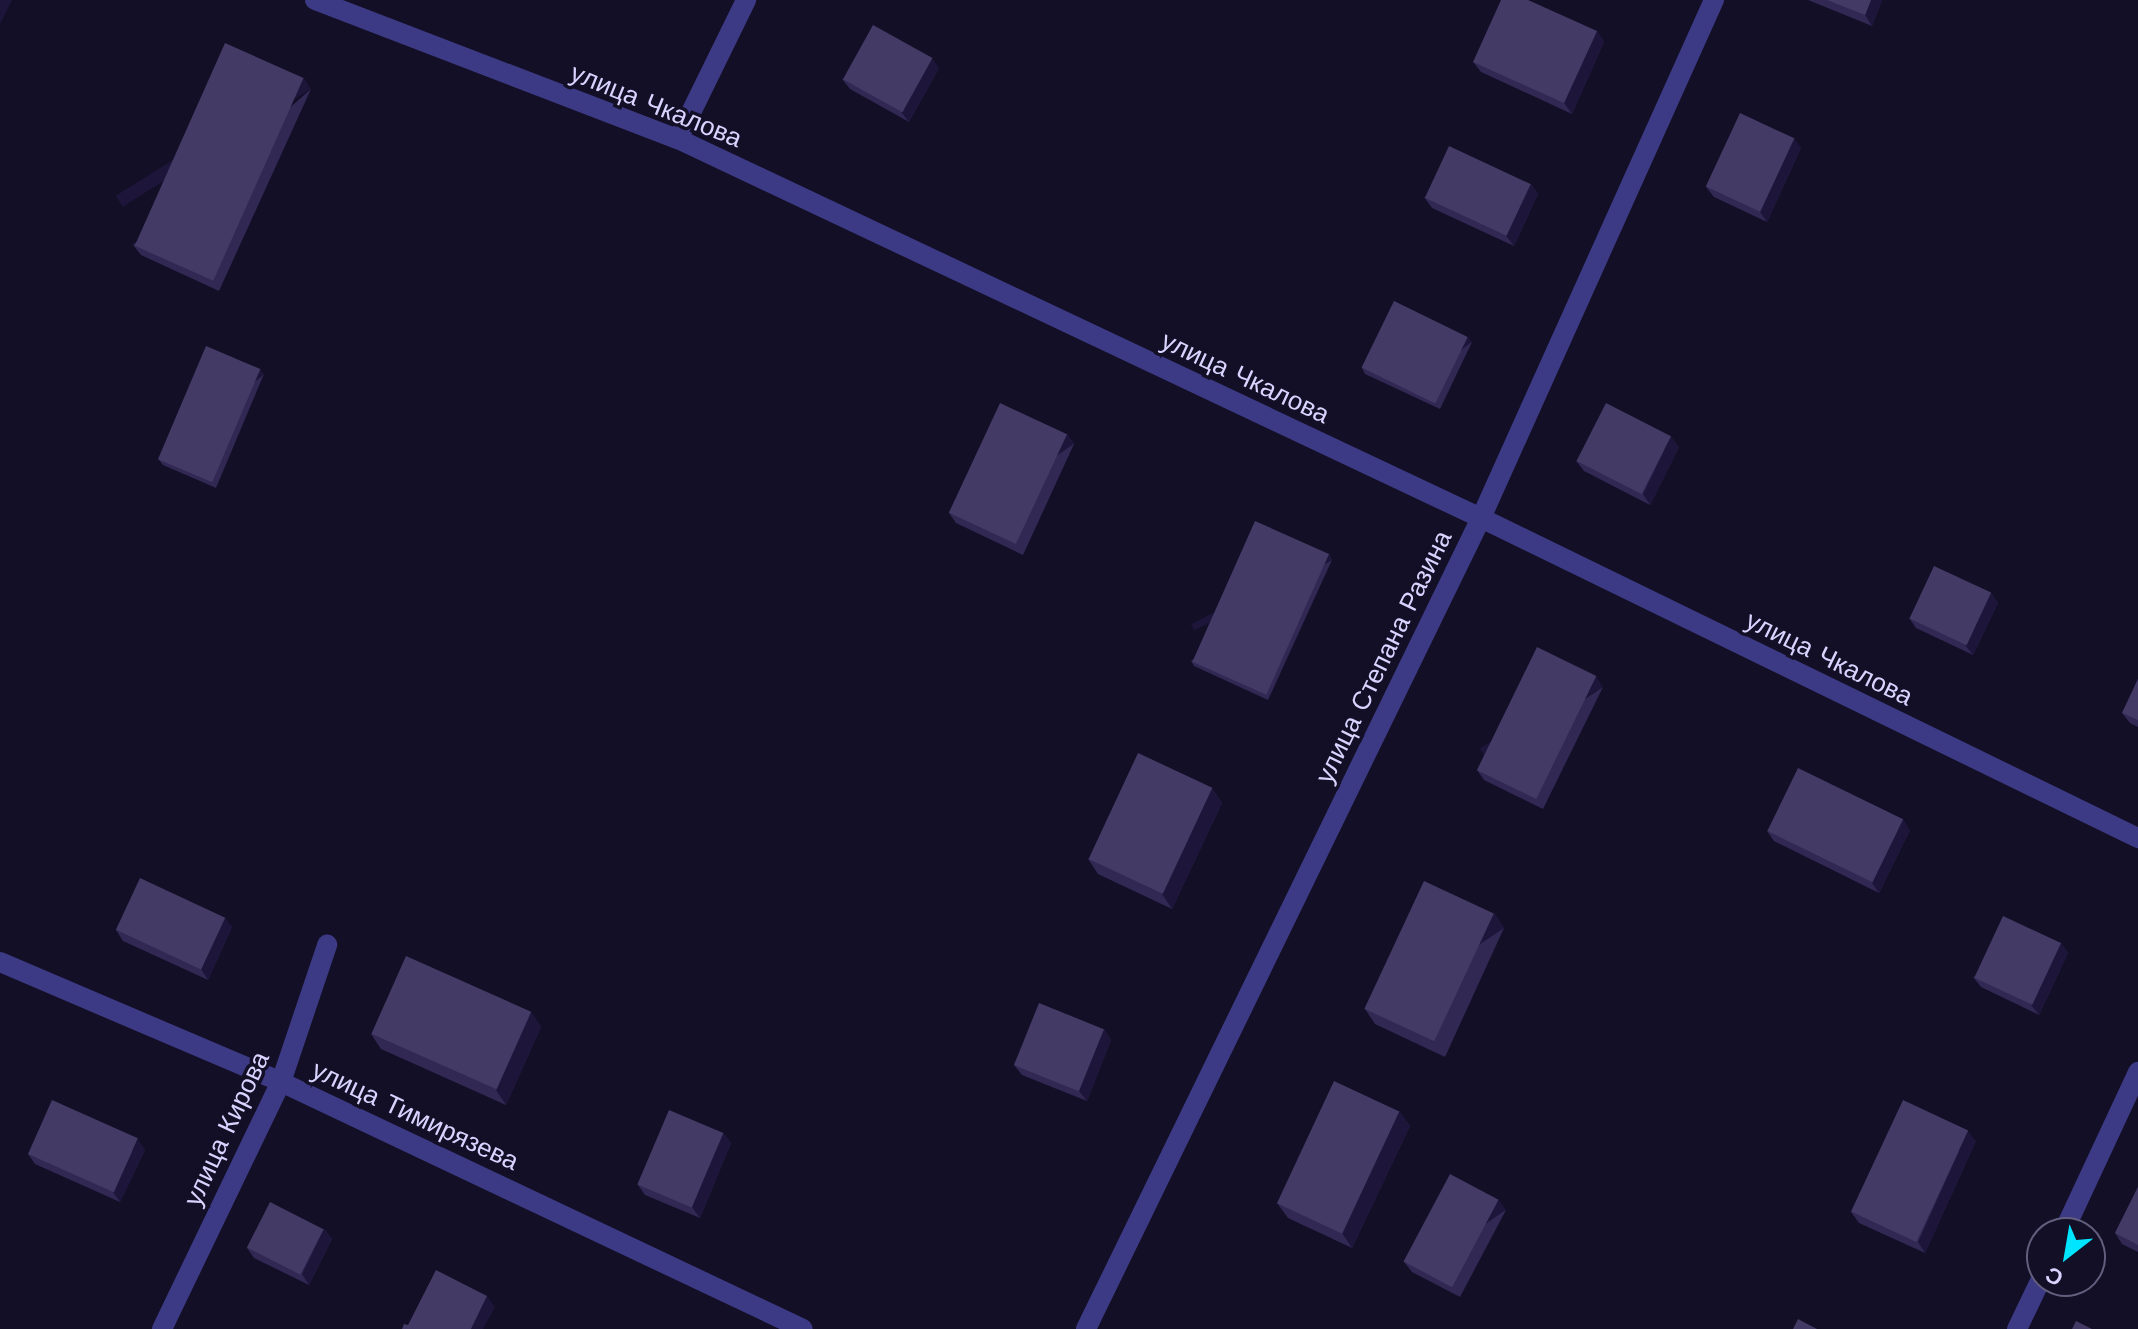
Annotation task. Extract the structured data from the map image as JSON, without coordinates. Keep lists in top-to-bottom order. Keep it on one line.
{"streets":{"street":["улица Чкалова","улица Степана Разина","улица Тимирязева","улица Кирова"]},"crossings":[["улица Чкалова","улица Степана Разина"],["улица Тимирязева","улица Кирова"]],"north":"bottom left"}
